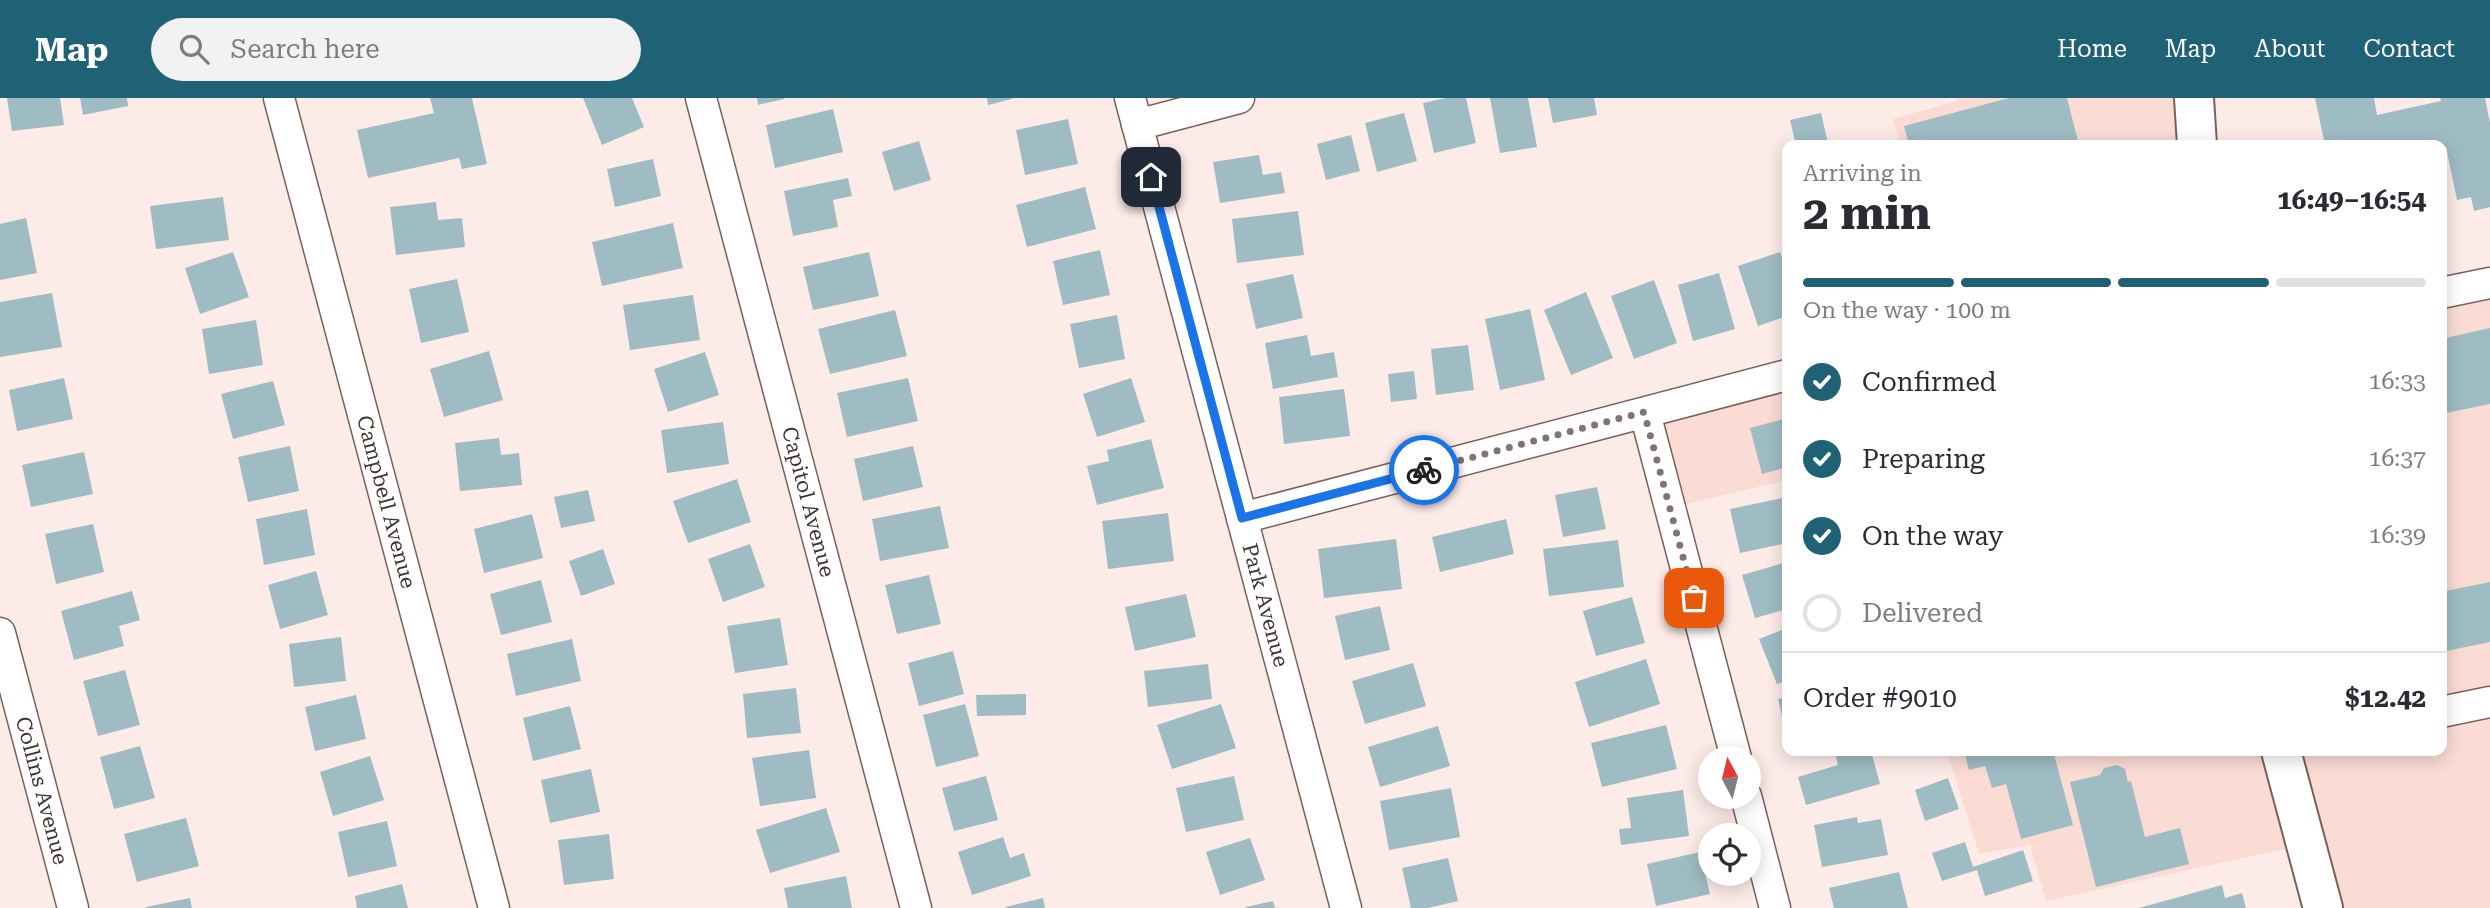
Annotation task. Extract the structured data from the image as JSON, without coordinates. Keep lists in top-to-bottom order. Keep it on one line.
{"streets":{"street":["Campbell Avenue","Capitol Avenue","Park Avenue","Collins Avenue"]},"north":"top","page":{"header":"Map","search":"Search here","nav":["Home","Map","About","Contact"],"heading":["2 min","Arriving in","16:49–16:54"],"panel":["Order #9010","$12.42"],"bar":"On the way · 100 m","list":[["Confirmed","16:33"],["Preparing","16:37"],["On the way","16:39"],"Delivered"]}}
